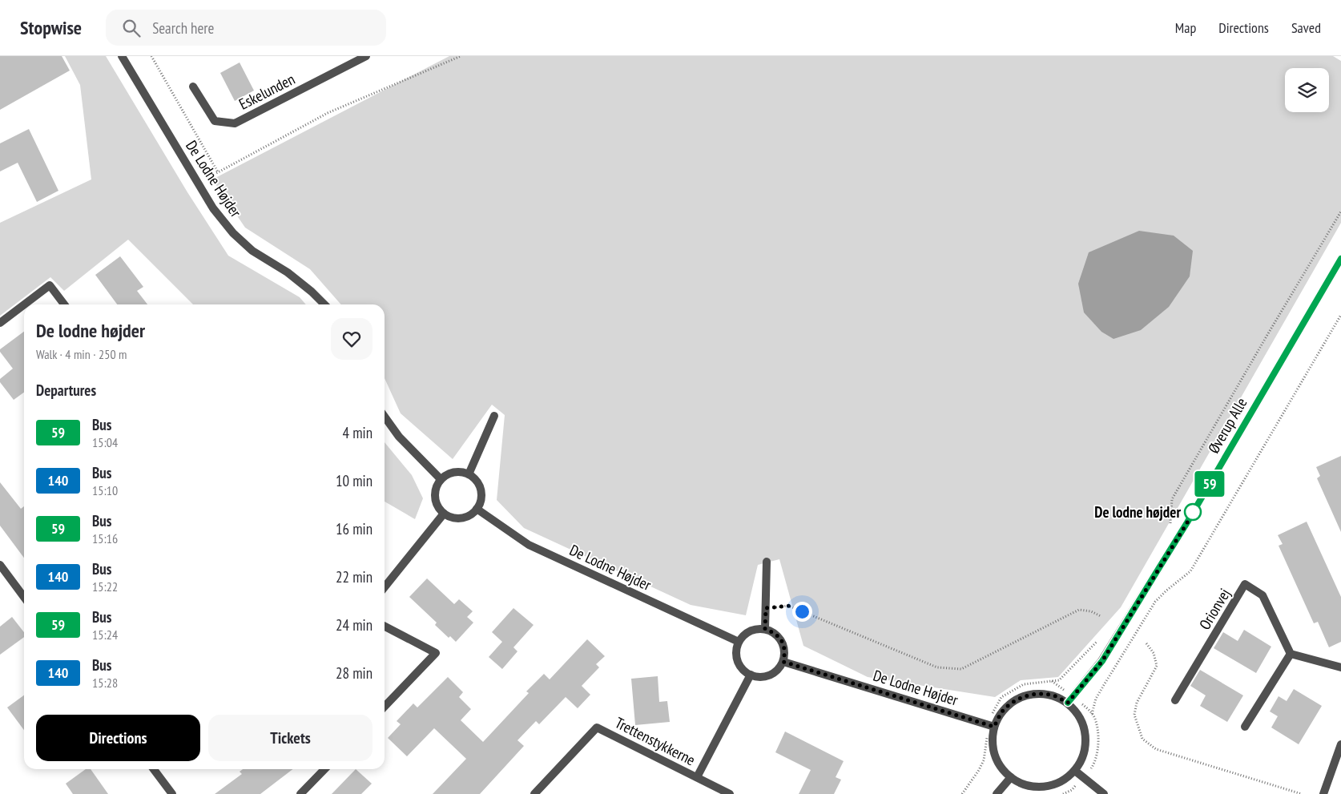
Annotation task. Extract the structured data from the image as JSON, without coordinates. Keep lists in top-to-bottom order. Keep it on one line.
{"streets":{"street":["Eskelunden","De Lodne Højder","Øverup Alle","Orionvej","Trettenstykkerne"]},"crossings":[["De Lodne Højder","Øverup Alle"],["De Lodne Højder","Trettenstykkerne"]],"places":["De lodne højder"],"lines":["bus line 59"],"page":{"header":"Stopwise","search":"Search here","nav":["Map","Directions","Saved"],"on_map":"59","heading":[["De lodne højder","Walk · 4 min · 250 m"],"Departures"],"list":[{"mark":"59","name":"Bus","note":"15:04","value":"4 min"},{"mark":"140","name":"Bus","note":"15:10","value":"10 min"},{"mark":"59","name":"Bus","note":"15:16","value":"16 min"},{"mark":"140","name":"Bus","note":"15:22","value":"22 min"},{"mark":"59","name":"Bus","note":"15:24","value":"24 min"},{"mark":"140","name":"Bus","note":"15:28","value":"28 min"}],"buttons":["Directions","Tickets"]}}
